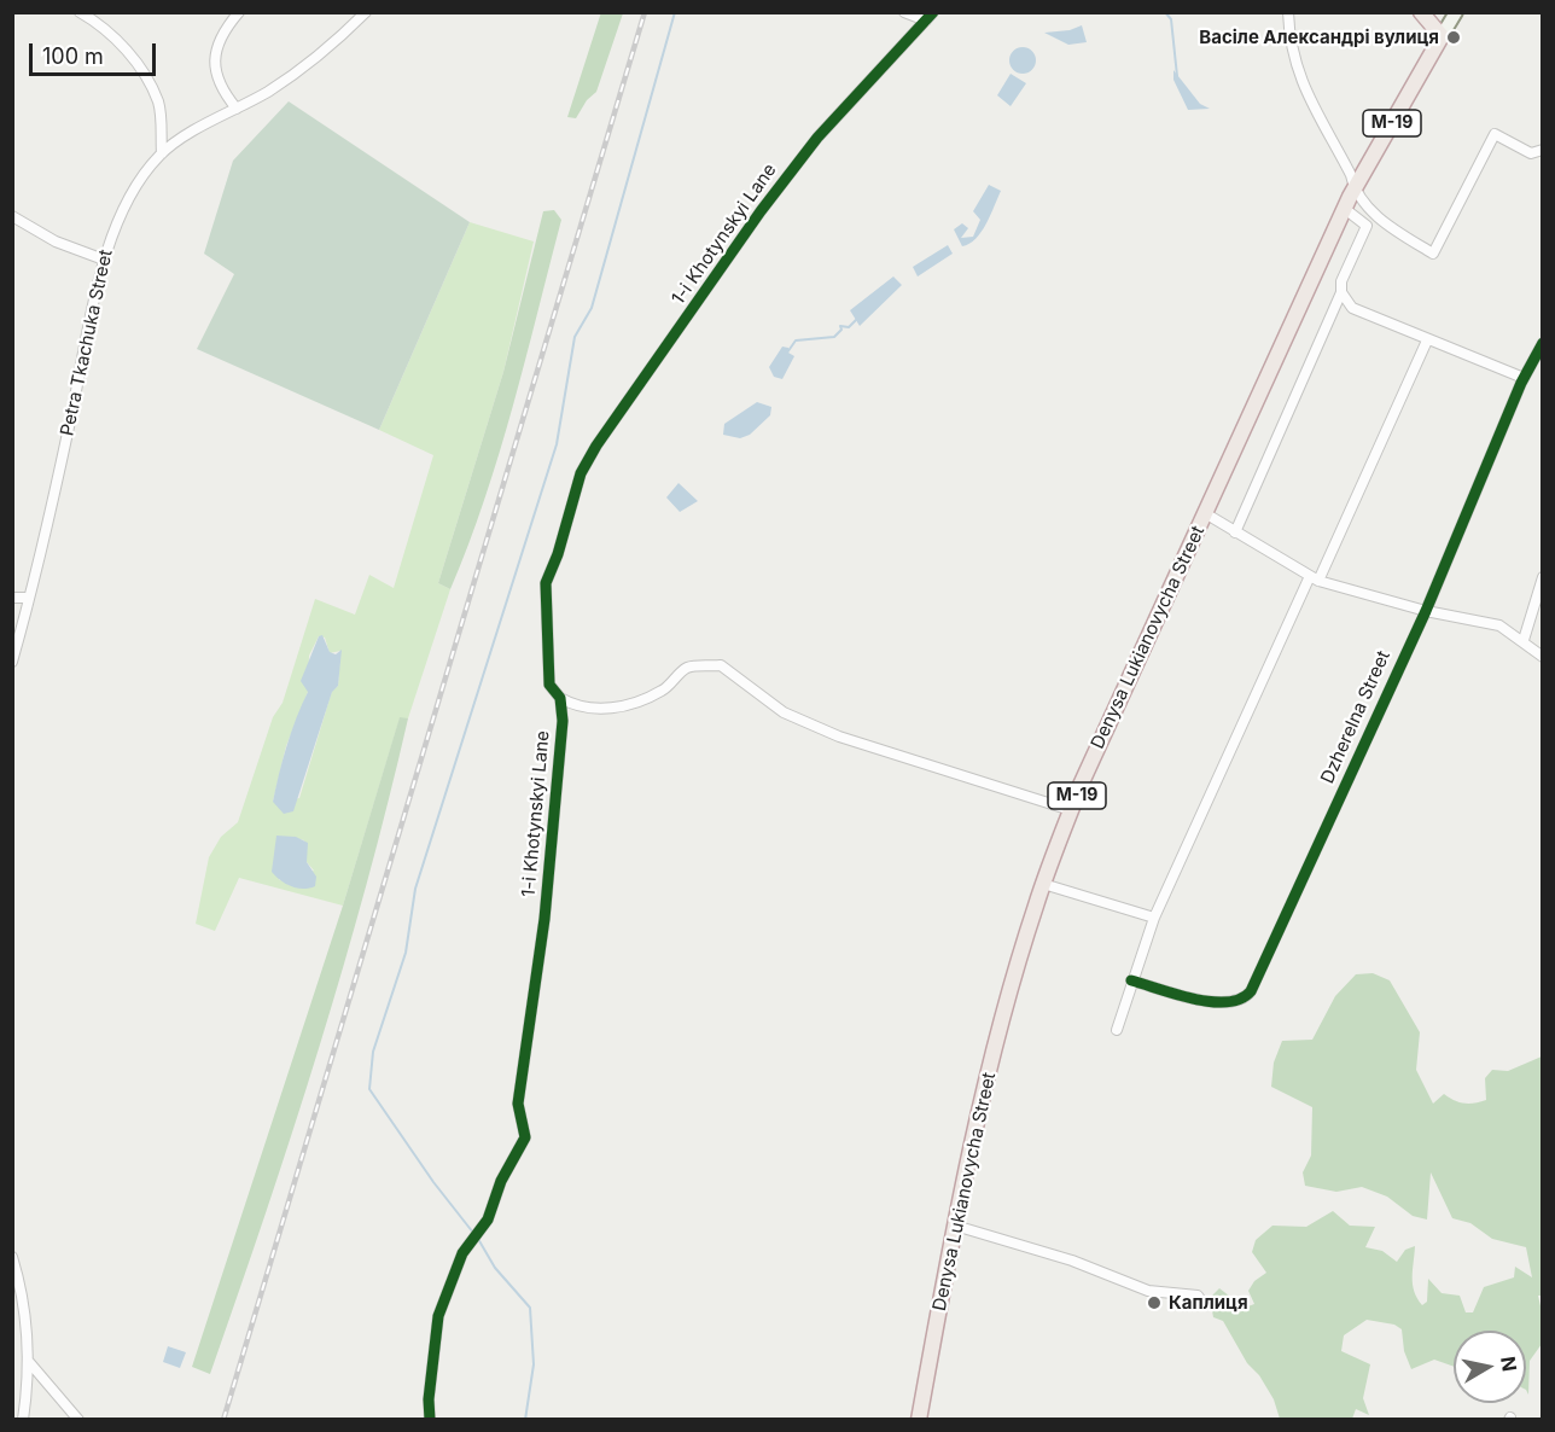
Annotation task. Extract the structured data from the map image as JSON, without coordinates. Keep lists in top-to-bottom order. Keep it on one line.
{"streets":{"highway":["М-19","Denysa Lukianovycha Street"],"street":["1-i Khotynskyi Lane","Petra Tkachuka Street","Dzherelna Street"]},"crossings":[["М-19","Denysa Lukianovycha Street"]],"places":["Васіле Александрі вулиця","Каплиця"],"scale_bar":"100 m","north":"right"}
